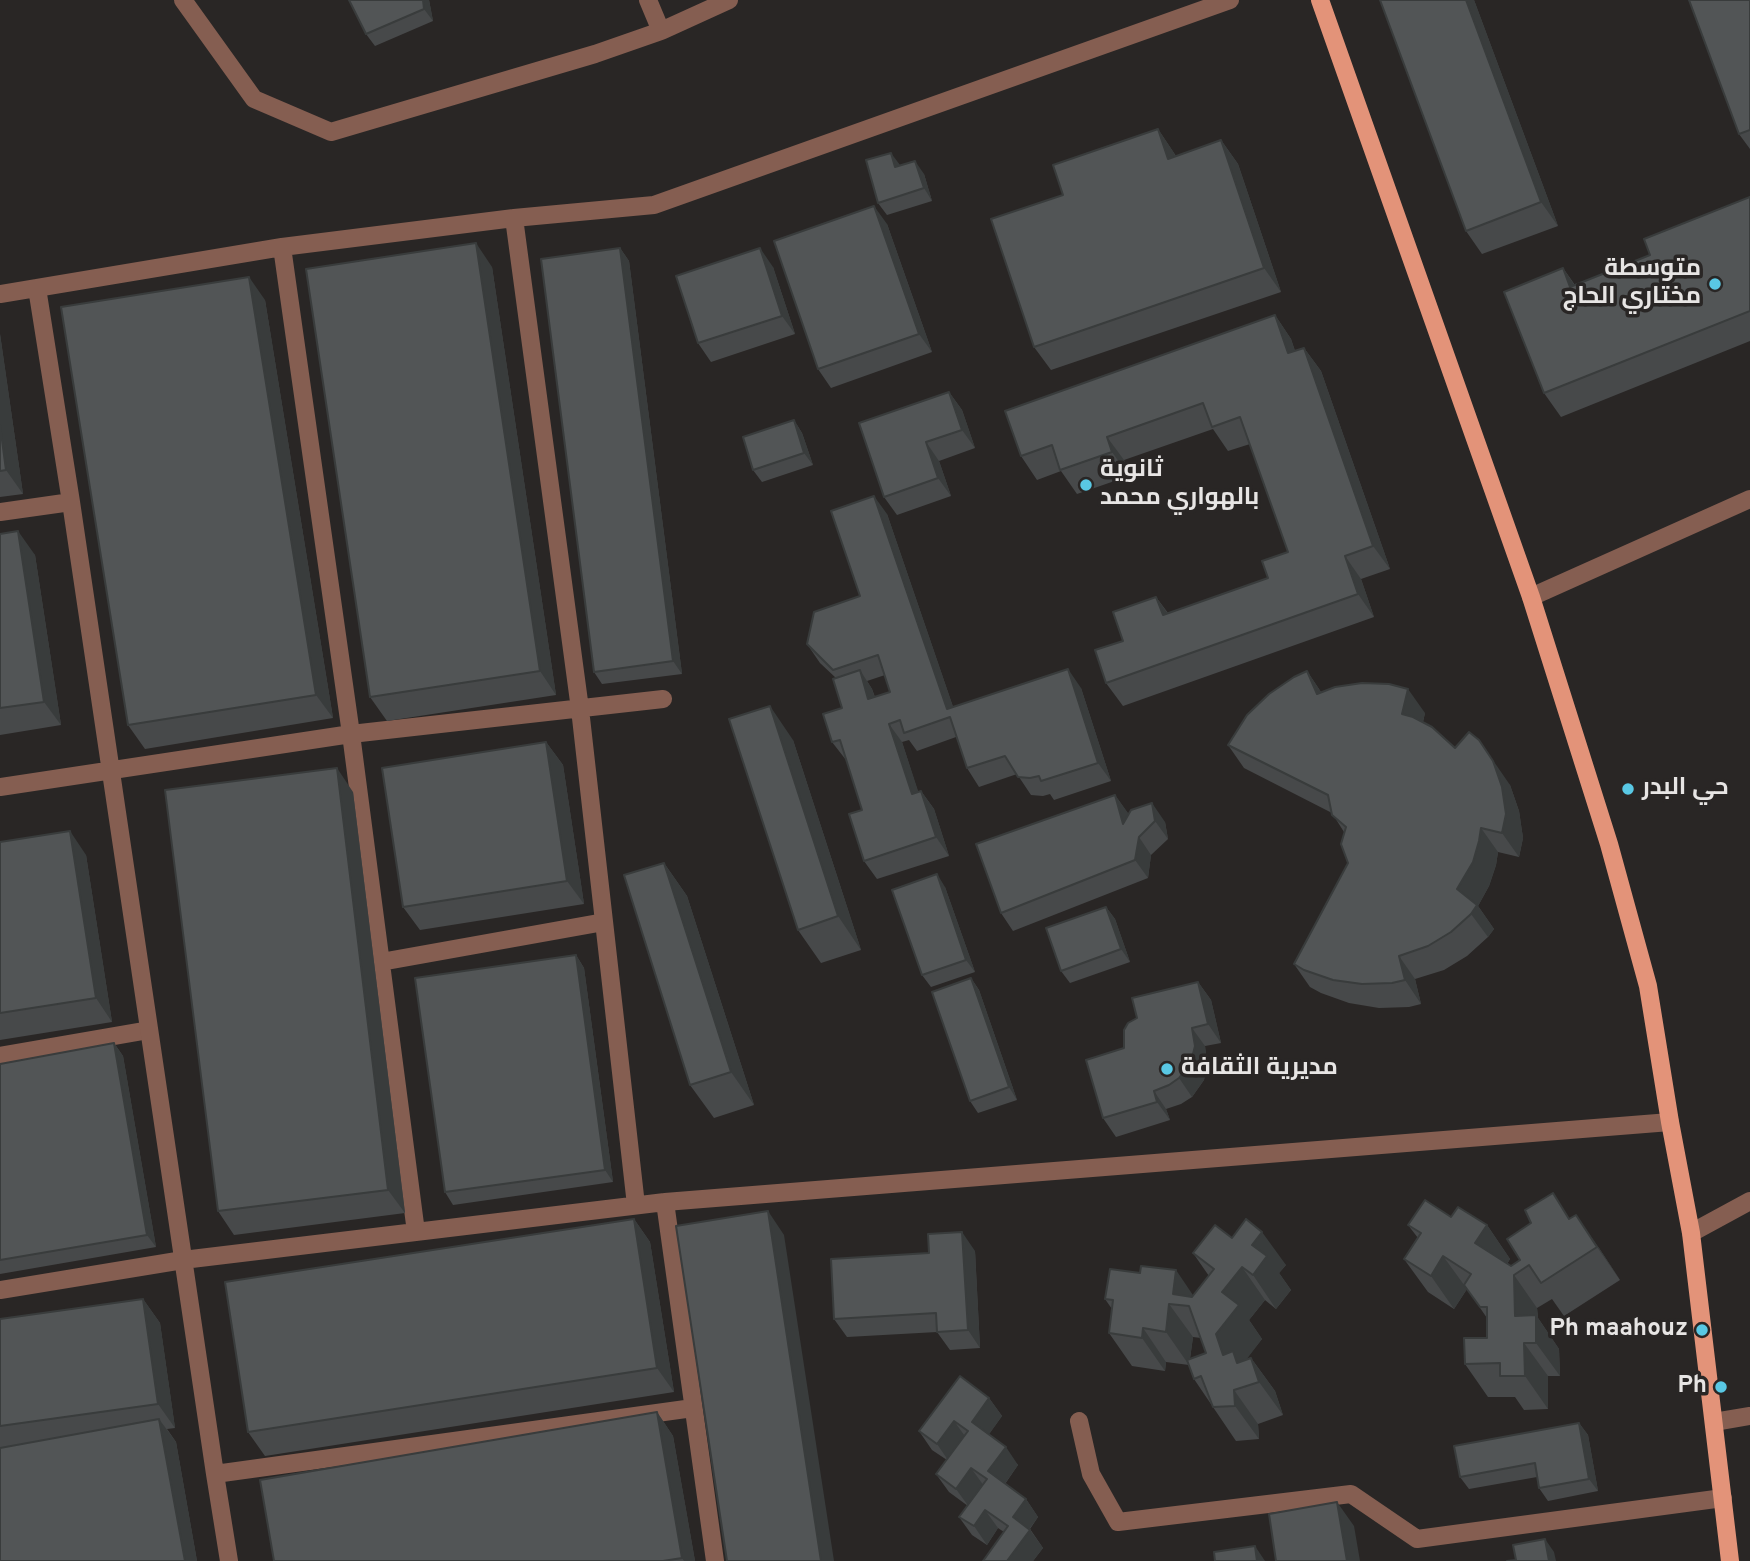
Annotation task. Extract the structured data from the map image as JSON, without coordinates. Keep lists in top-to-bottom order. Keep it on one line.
{"places":["متوسطة مختاري الحاج","ثانوية بالهواري محمد","حي البدر","مديرية الثقافة","Ph maahouz","Ph"]}
